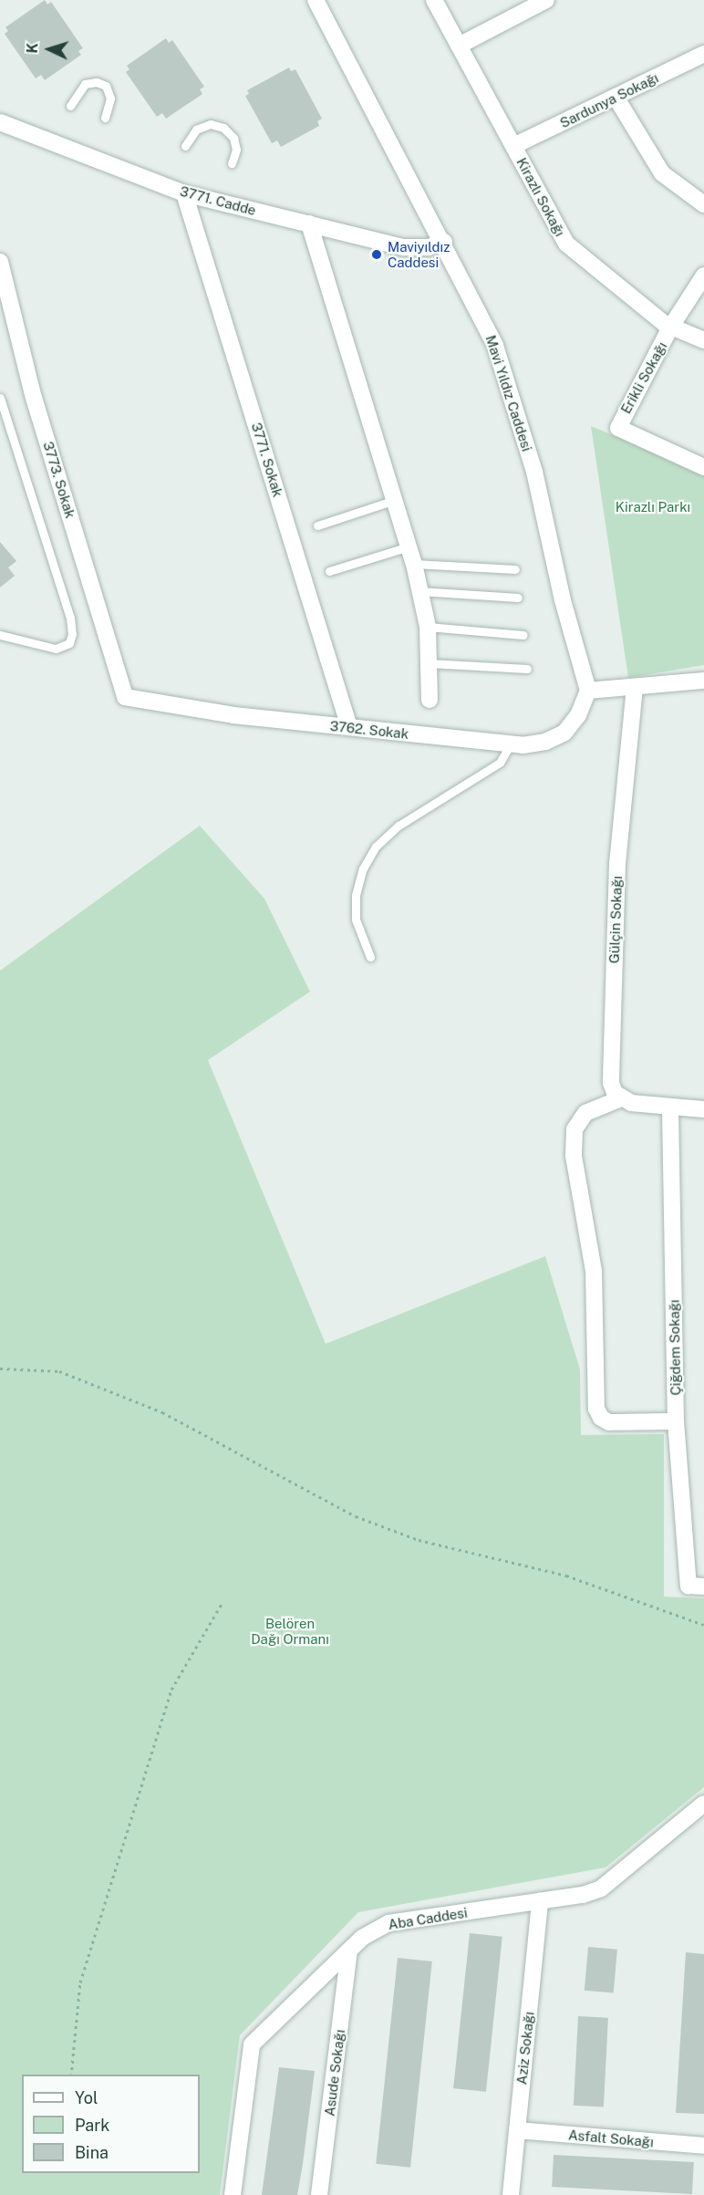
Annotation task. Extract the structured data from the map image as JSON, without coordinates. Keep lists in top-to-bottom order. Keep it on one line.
{"streets":{"street":["Sardunya Sokağı","Kirazlı Sokağı","3771. Cadde","Erikli Sokağı","Mavi Yıldız Caddesi","3771. Sokak","3773. Sokak","3762. Sokak","Gülçin Sokağı","Çiğdem Sokağı","Aba Caddesi","Aziz Sokağı","Asude Sokağı","Asfalt Sokağı"]},"crossings":[["Sardunya Sokağı","Kirazlı Sokağı"],["Kirazlı Sokağı","Erikli Sokağı"],["3771. Cadde","Mavi Yıldız Caddesi"],["3771. Cadde","3771. Sokak"],["Mavi Yıldız Caddesi","3762. Sokak"],["3771. Sokak","3762. Sokak"],["3773. Sokak","3762. Sokak"],["Aba Caddesi","Aziz Sokağı"],["Aba Caddesi","Asude Sokağı"],["Aziz Sokağı","Asfalt Sokağı"]],"parks":["Kirazlı Parkı","Belören Dağı Ormanı"],"places":["Maviyıldız Caddesi"],"legend":["Yol","Park","Bina"],"north":"left"}
